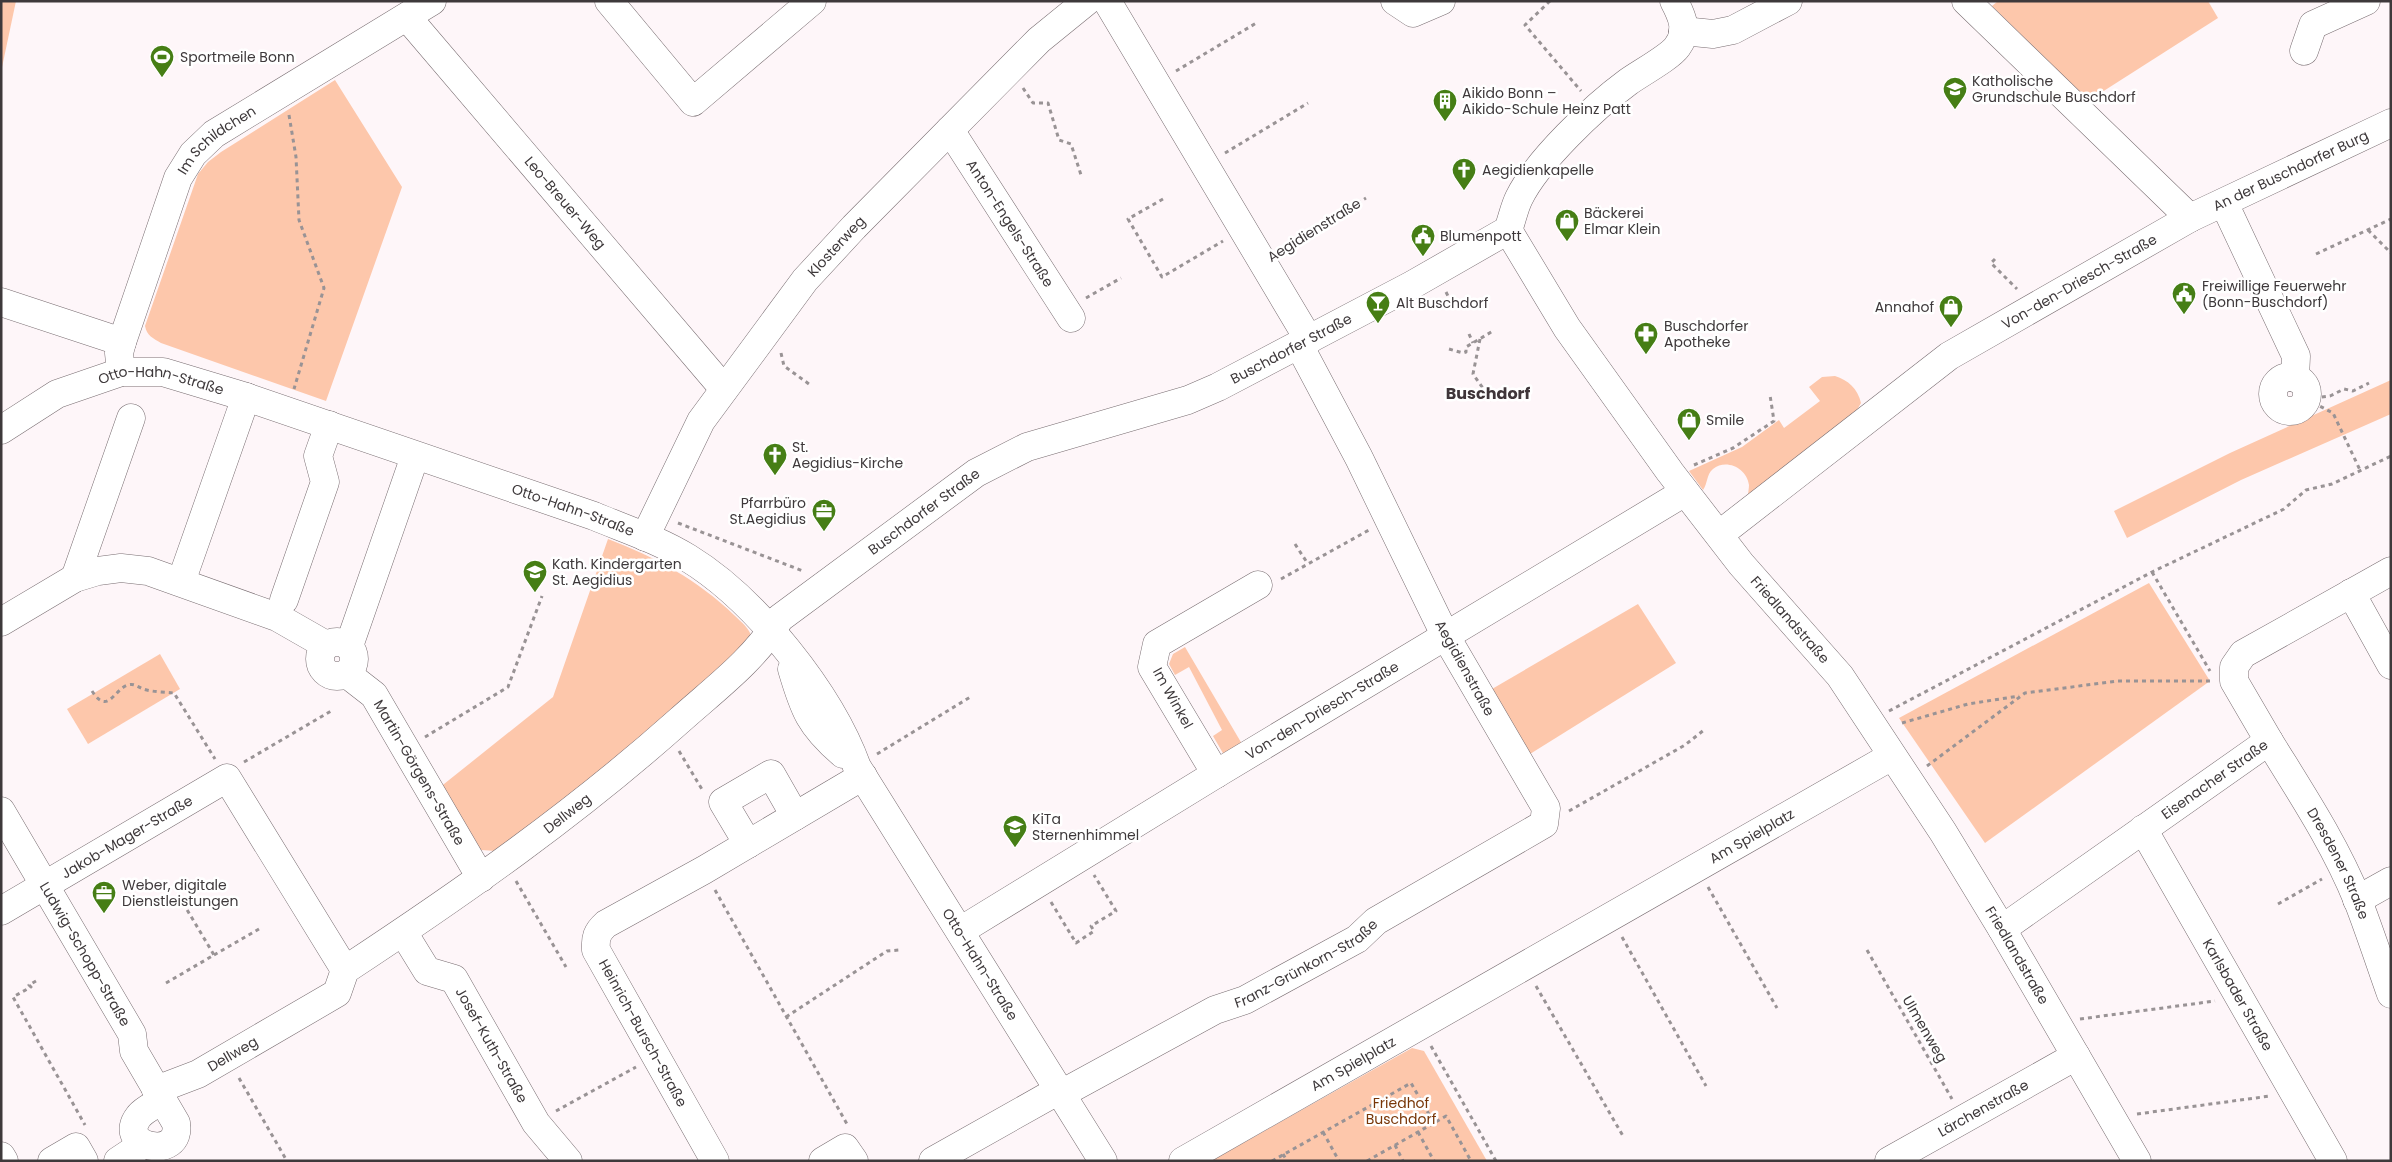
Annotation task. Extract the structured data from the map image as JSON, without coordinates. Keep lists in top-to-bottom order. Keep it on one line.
{"streets":{"street":["Im Schildchen","An der Buschdorfer Burg","Leo-Breuer-Weg","Anton-Engels-Straße","Aegidienstraße","Klosterweg","Von-den-Driesch-Straße","Buschdorfer Straße","Otto-Hahn-Straße","Friedlandstraße","Im Winkel","Martin-Görgens-Straße","Eisenacher Straße","Dellweg","Am Spielplatz","Jakob-Mager-Straße","Dresdener Straße","Ludwig-Schopp-Straße","Franz-Grünkorn-Straße","Karlsbader Straße","Heinrich-Bursch-Straße","Josef-Kuth-Straße","Lärchenstraße"],"path":["Ulmenweg"]},"crossings":[["Im Schildchen","Leo-Breuer-Weg"],["Im Schildchen","Otto-Hahn-Straße"],["An der Buschdorfer Burg","Von-den-Driesch-Straße"],["Leo-Breuer-Weg","Klosterweg"],["Anton-Engels-Straße","Klosterweg"],["Aegidienstraße","Von-den-Driesch-Straße"],["Aegidienstraße","Buschdorfer Straße"],["Aegidienstraße","Franz-Grünkorn-Straße"],["Klosterweg","Otto-Hahn-Straße"],["Von-den-Driesch-Straße","Otto-Hahn-Straße"],["Von-den-Driesch-Straße","Friedlandstraße"],["Von-den-Driesch-Straße","Im Winkel"],["Buschdorfer Straße","Otto-Hahn-Straße"],["Buschdorfer Straße","Friedlandstraße"],["Buschdorfer Straße","Dellweg"],["Otto-Hahn-Straße","Martin-Görgens-Straße"],["Otto-Hahn-Straße","Dellweg"],["Otto-Hahn-Straße","Franz-Grünkorn-Straße"],["Otto-Hahn-Straße","Heinrich-Bursch-Straße"],["Friedlandstraße","Eisenacher Straße"],["Friedlandstraße","Am Spielplatz"],["Friedlandstraße","Lärchenstraße"],["Martin-Görgens-Straße","Dellweg"],["Eisenacher Straße","Dresdener Straße"],["Eisenacher Straße","Karlsbader Straße"],["Dellweg","Ludwig-Schopp-Straße"],["Dellweg","Josef-Kuth-Straße"],["Jakob-Mager-Straße","Ludwig-Schopp-Straße"],["Ulmenweg","Lärchenstraße"]],"districts":["Buschdorf"],"parks":["Friedhof Buschdorf"],"places":{"sports":["Sportmeile Bonn"],"school or university":["Katholische Grundschule Buschdorf","Kath. Kindergarten St. Aegidius","KiTa Sternenhimmel"],"building":["Aikido Bonn – Aikido-Schule Heinz Patt"],"church":["Aegidienkapelle","St. Aegidius-Kirche"],"shop":["Bäckerei Elmar Klein","Annahof","Smile"],"public building":["Blumenpott","Freiwillige Feuerwehr (Bonn-Buschdorf)"],"bar":["Alt Buschdorf"],"pharmacy":["Buschdorfer Apotheke"],"office":["Pfarrbüro St.Aegidius","Weber, digitale Dienstleistungen"]}}
